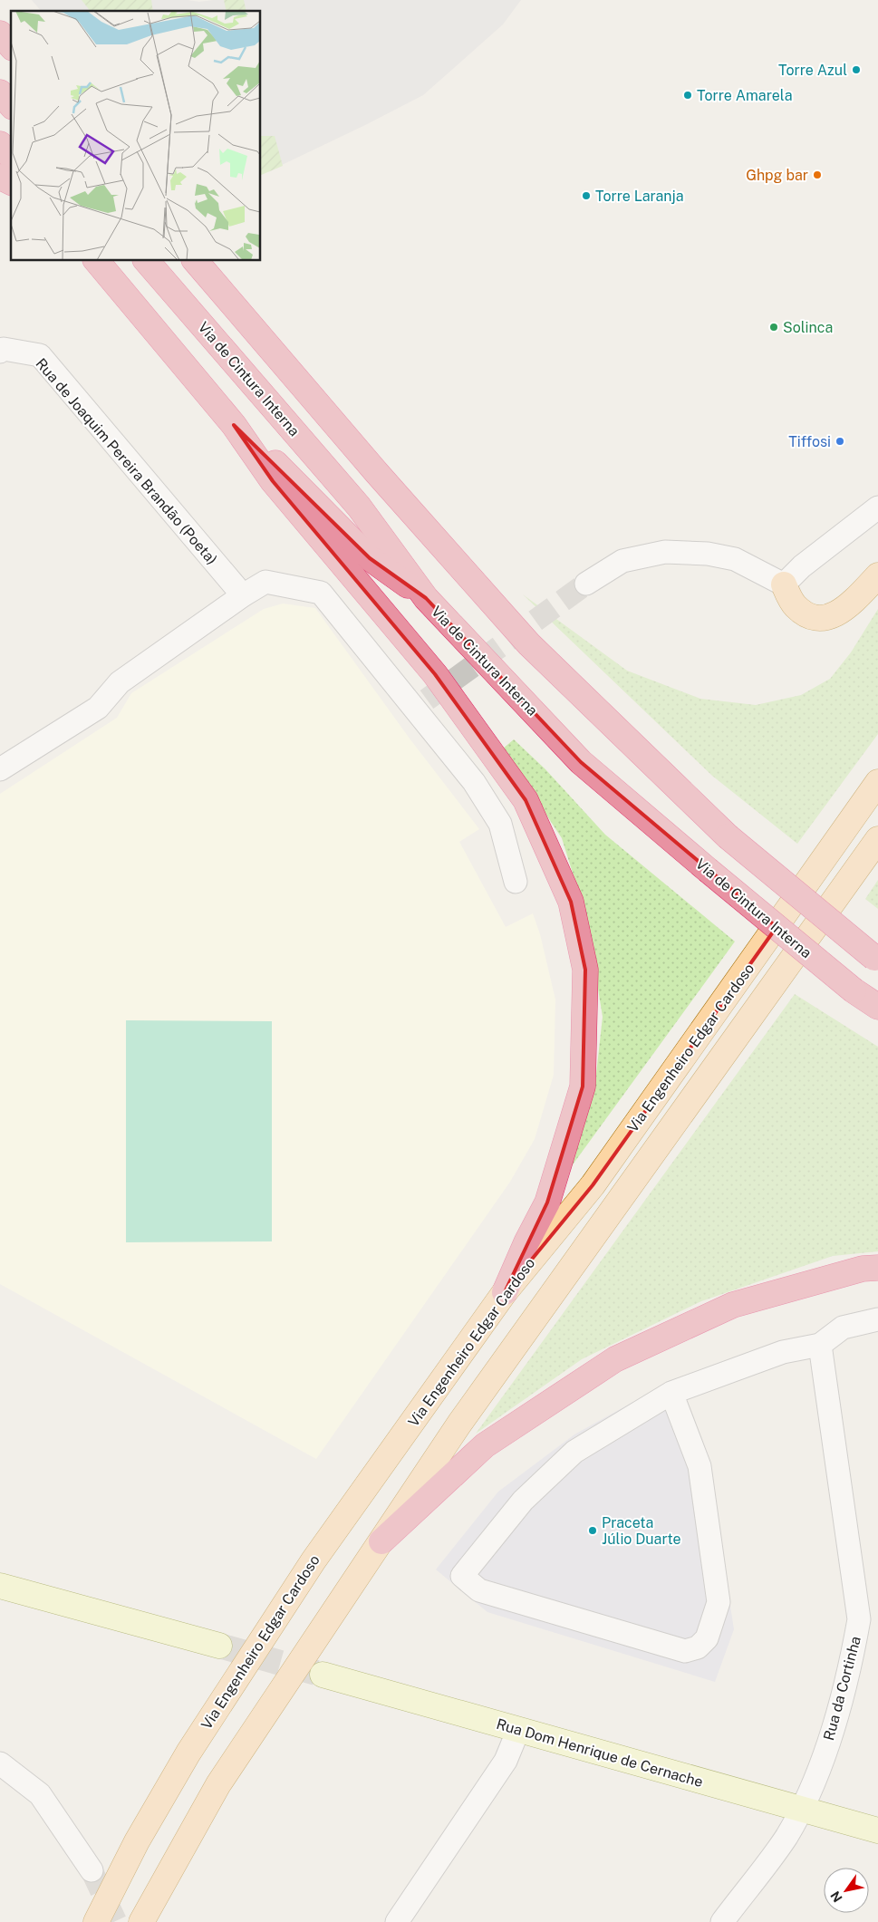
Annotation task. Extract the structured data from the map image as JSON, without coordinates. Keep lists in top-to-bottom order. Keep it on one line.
{"streets":{"highway":["Via de Cintura Interna"],"main road":["Via Engenheiro Edgar Cardoso"],"street":["Rua de Joaquim Pereira Brandão (Poeta)","Rua da Cortinha","Rua Dom Henrique de Cernache"]},"crossings":[["Rua da Cortinha","Rua Dom Henrique de Cernache"]],"places":["Torre Azul","Torre Amarela","Ghpg bar","Torre Laranja","Solinca","Tiffosi","Praceta Júlio Duarte"],"north":"bottom left"}
